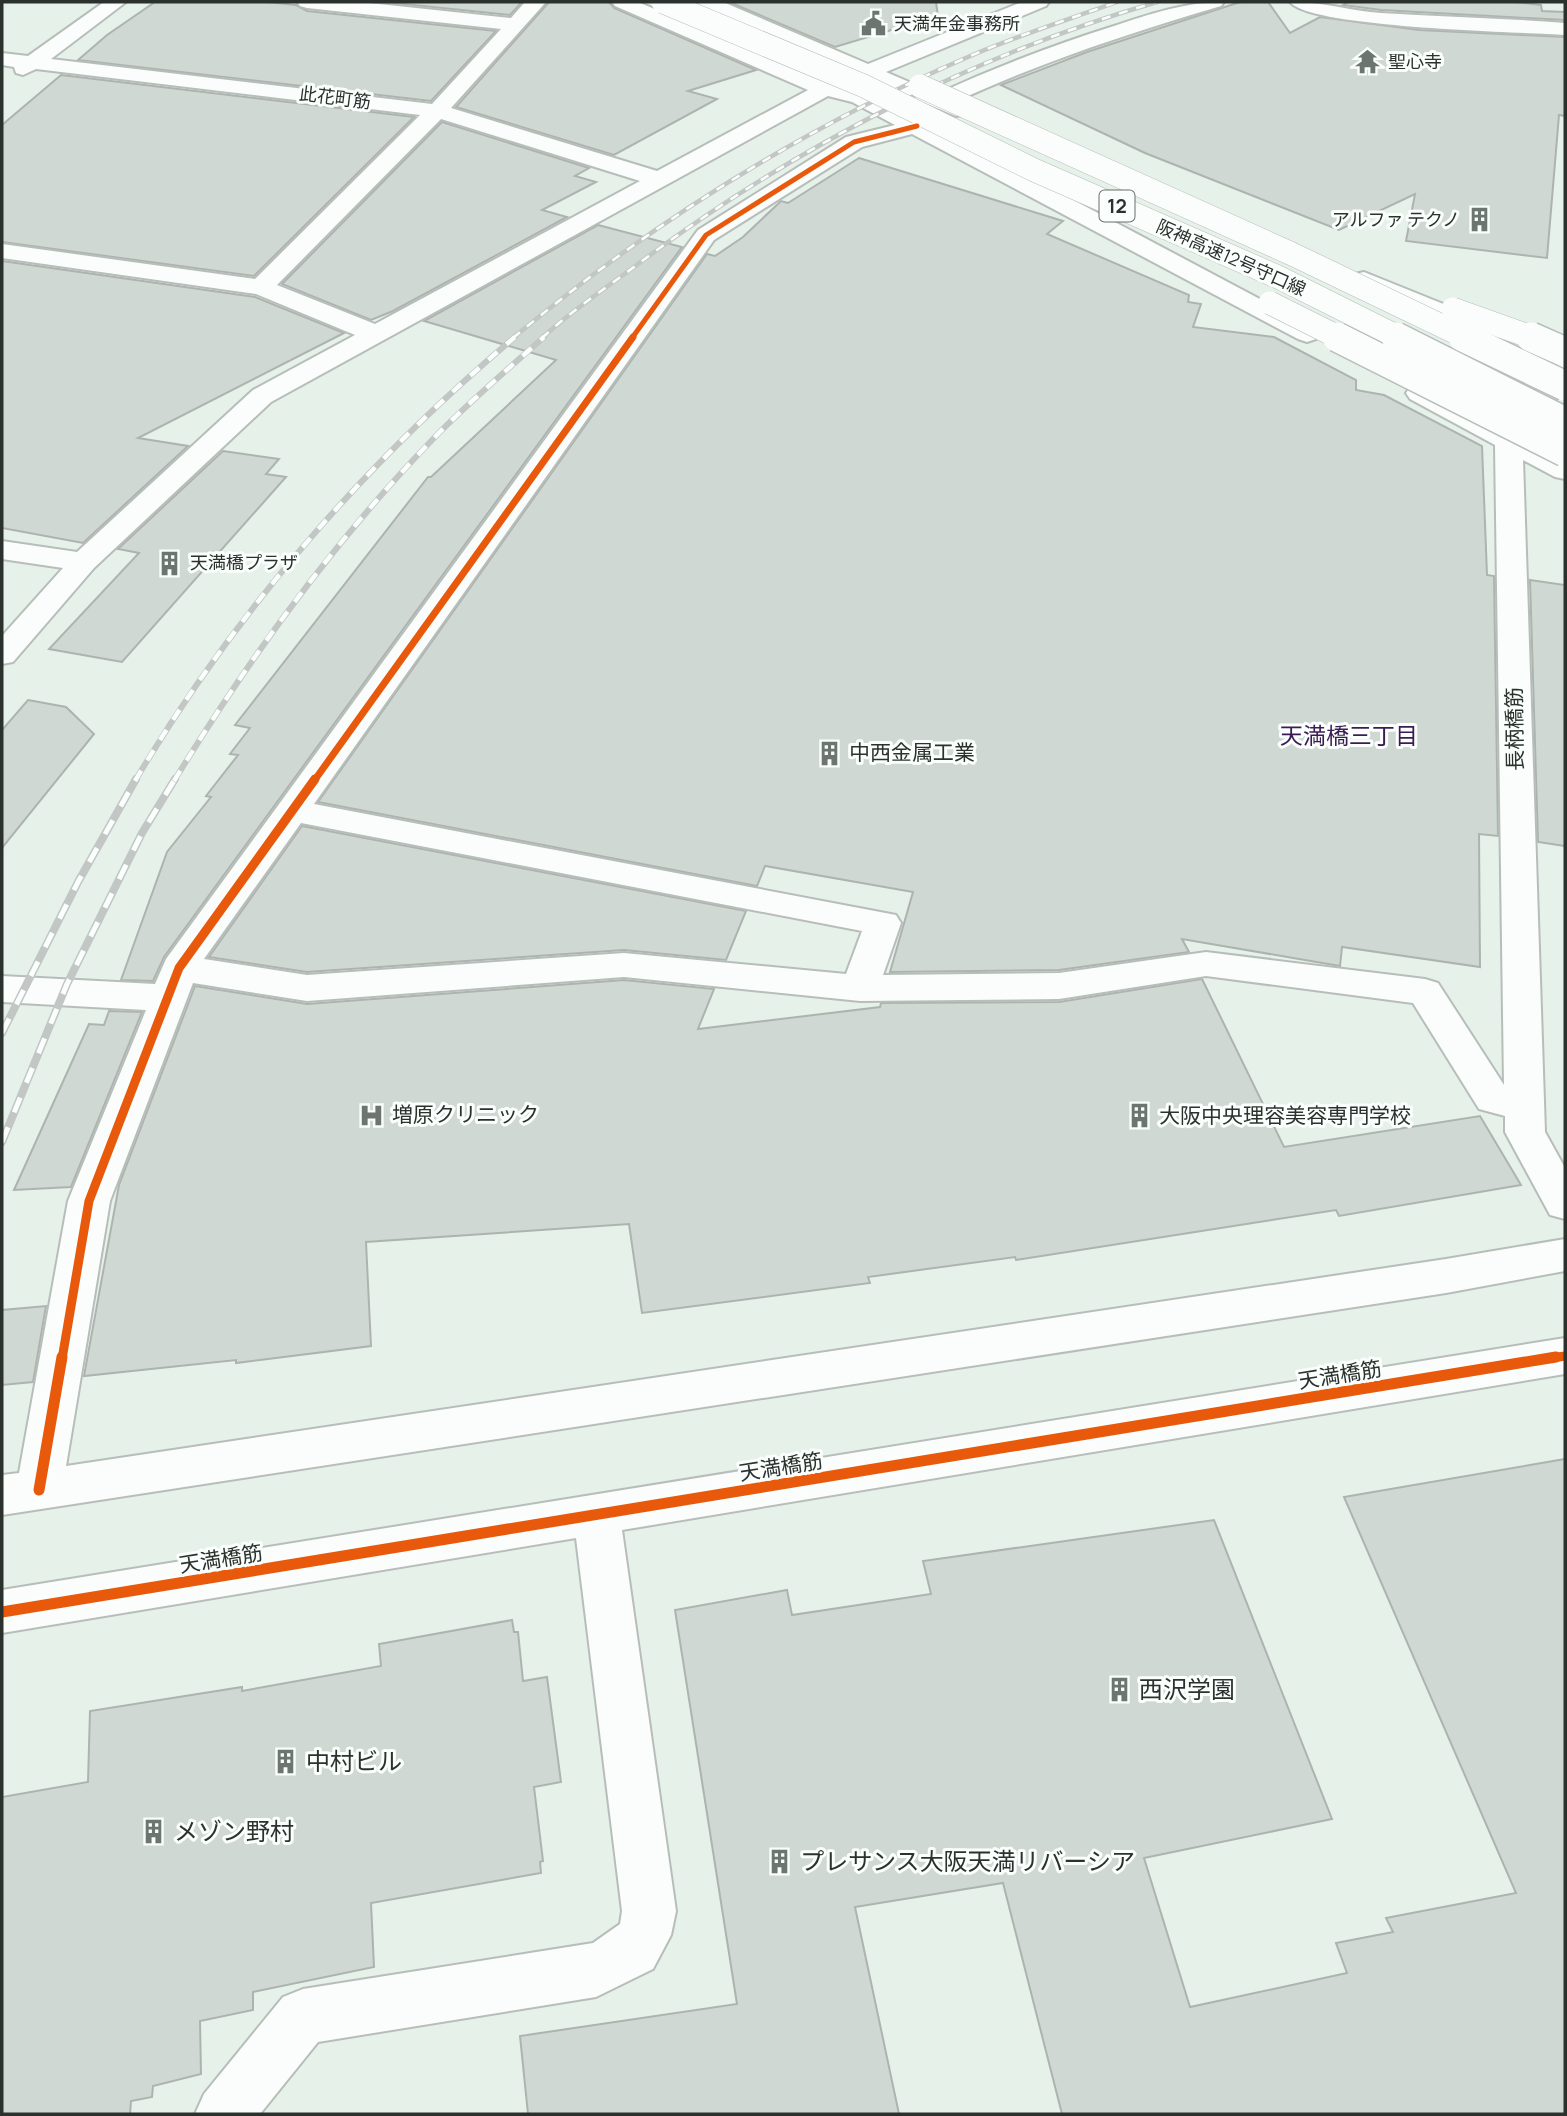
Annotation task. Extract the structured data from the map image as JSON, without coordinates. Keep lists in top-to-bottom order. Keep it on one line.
{"streets":{"main road":["此花町筋","12","阪神高速12号守口線","長柄橋筋","天満橋筋"]},"districts":["天満橋三丁目"],"places":{"public building":["天満年金事務所"],"temple":["聖心寺"],"building":["アルファ テクノ","天満橋プラザ","中西金属工業","大阪中央理容美容専門学校","西沢学園","中村ビル","メゾン野村","プレサンス大阪天満リバーシア"],"hospital":["増原クリニック"]}}
